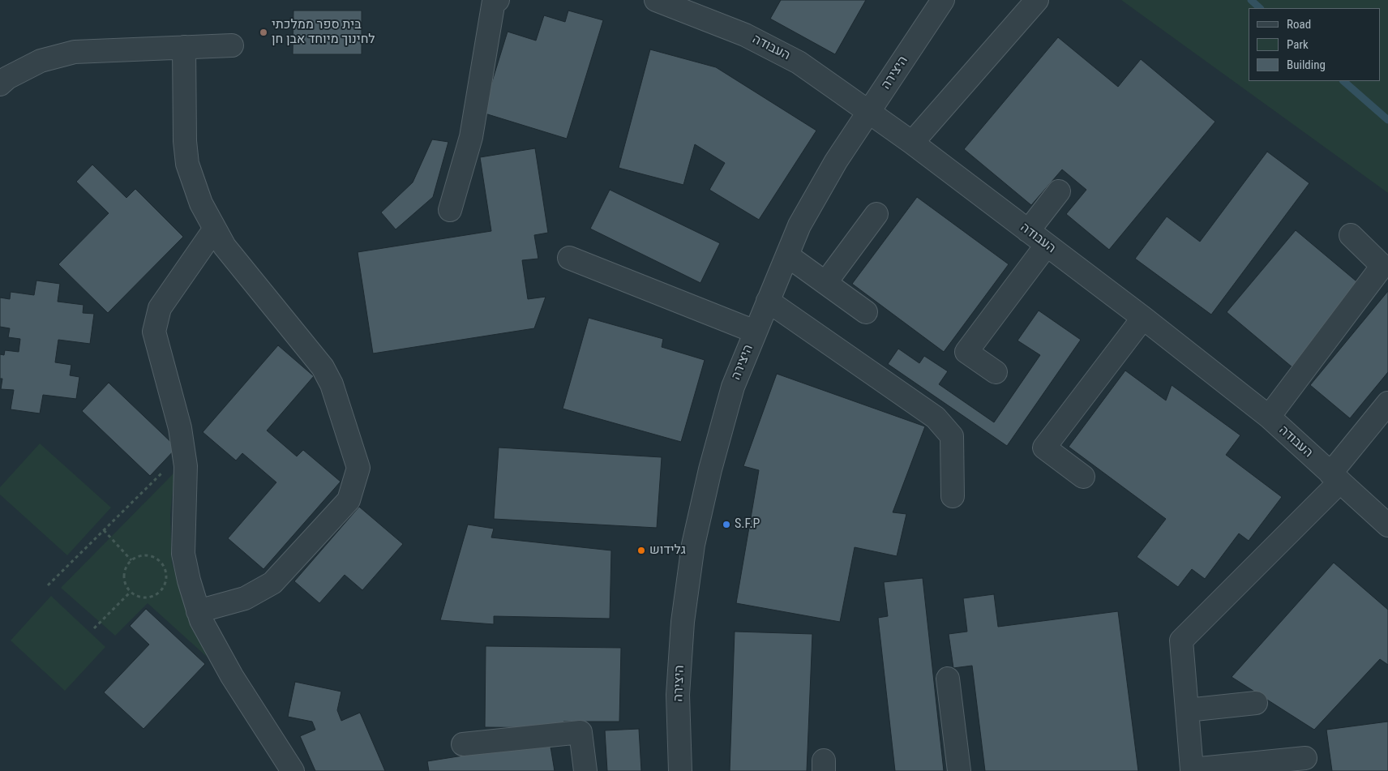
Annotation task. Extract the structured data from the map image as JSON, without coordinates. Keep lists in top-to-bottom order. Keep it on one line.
{"streets":{"street":["העבודה","היצירה"]},"crossings":[["העבודה","היצירה"]],"places":["בית ספר ממלכתי לחינוך מיוחד אבן חן","S.F.P","גלידוש"],"legend":["Road","Park","Building"]}
